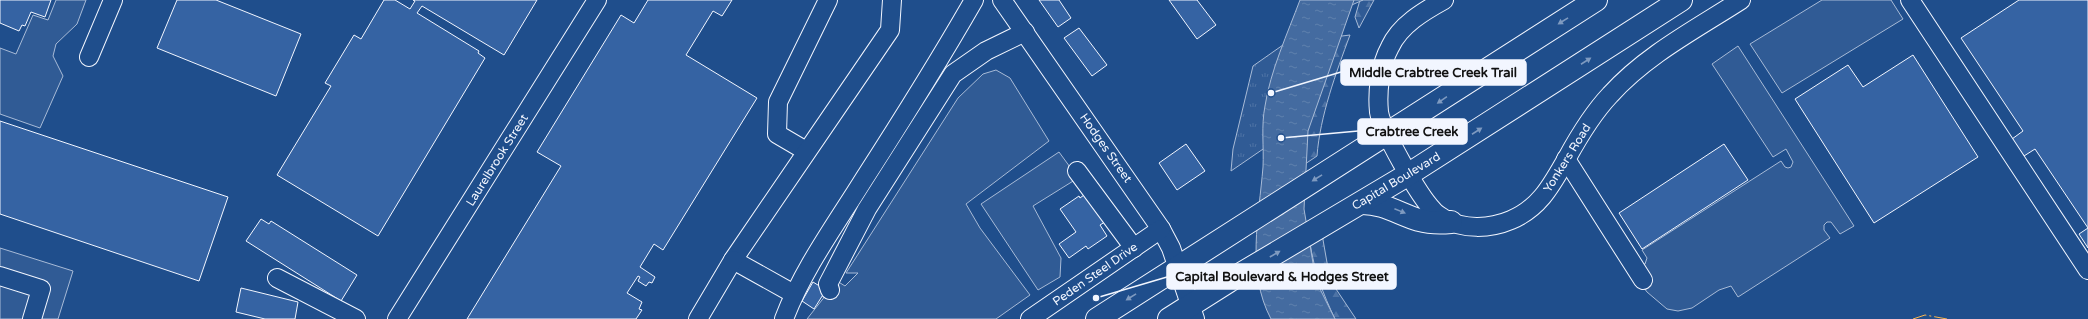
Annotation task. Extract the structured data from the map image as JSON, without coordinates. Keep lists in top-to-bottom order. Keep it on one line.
{"streets":{"main road":["Capital Boulevard"],"street":["Hodges Street","Yonkers Road","Laurelbrook Street","Peden Steel Drive"]},"crossings":[["Hodges Street","Capital Boulevard"],["Hodges Street","Peden Steel Drive"],["Yonkers Road","Capital Boulevard"]],"places":["Middle Crabtree Creek Trail","Crabtree Creek","Capital Boulevard & Hodges Street"]}
